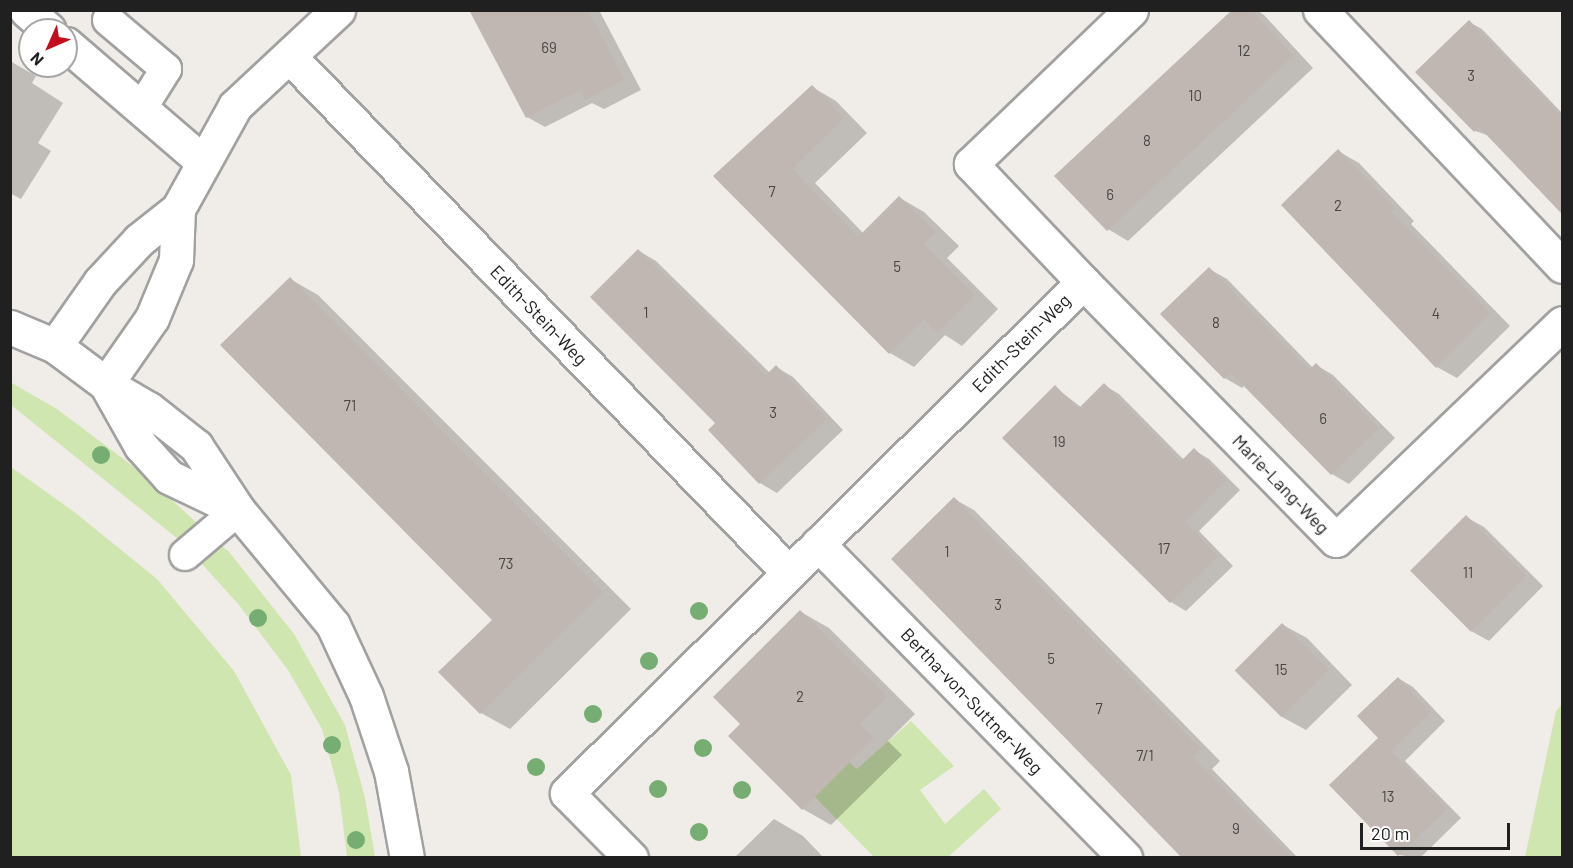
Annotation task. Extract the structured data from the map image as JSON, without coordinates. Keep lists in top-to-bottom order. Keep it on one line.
{"streets":{"street":["Edith-Stein-Weg","Marie-Lang-Weg","Bertha-von-Suttner-Weg"]},"crossings":[["Edith-Stein-Weg","Marie-Lang-Weg"],["Edith-Stein-Weg","Bertha-von-Suttner-Weg"]],"house_numbers":["69","12","3","10","8","7","6","2","5","1","4","8","71","3","6","19","17","1","73","11","3","5","15","2","7","7/1","13","9"],"scale_bar":"20 m","north":"bottom left"}
